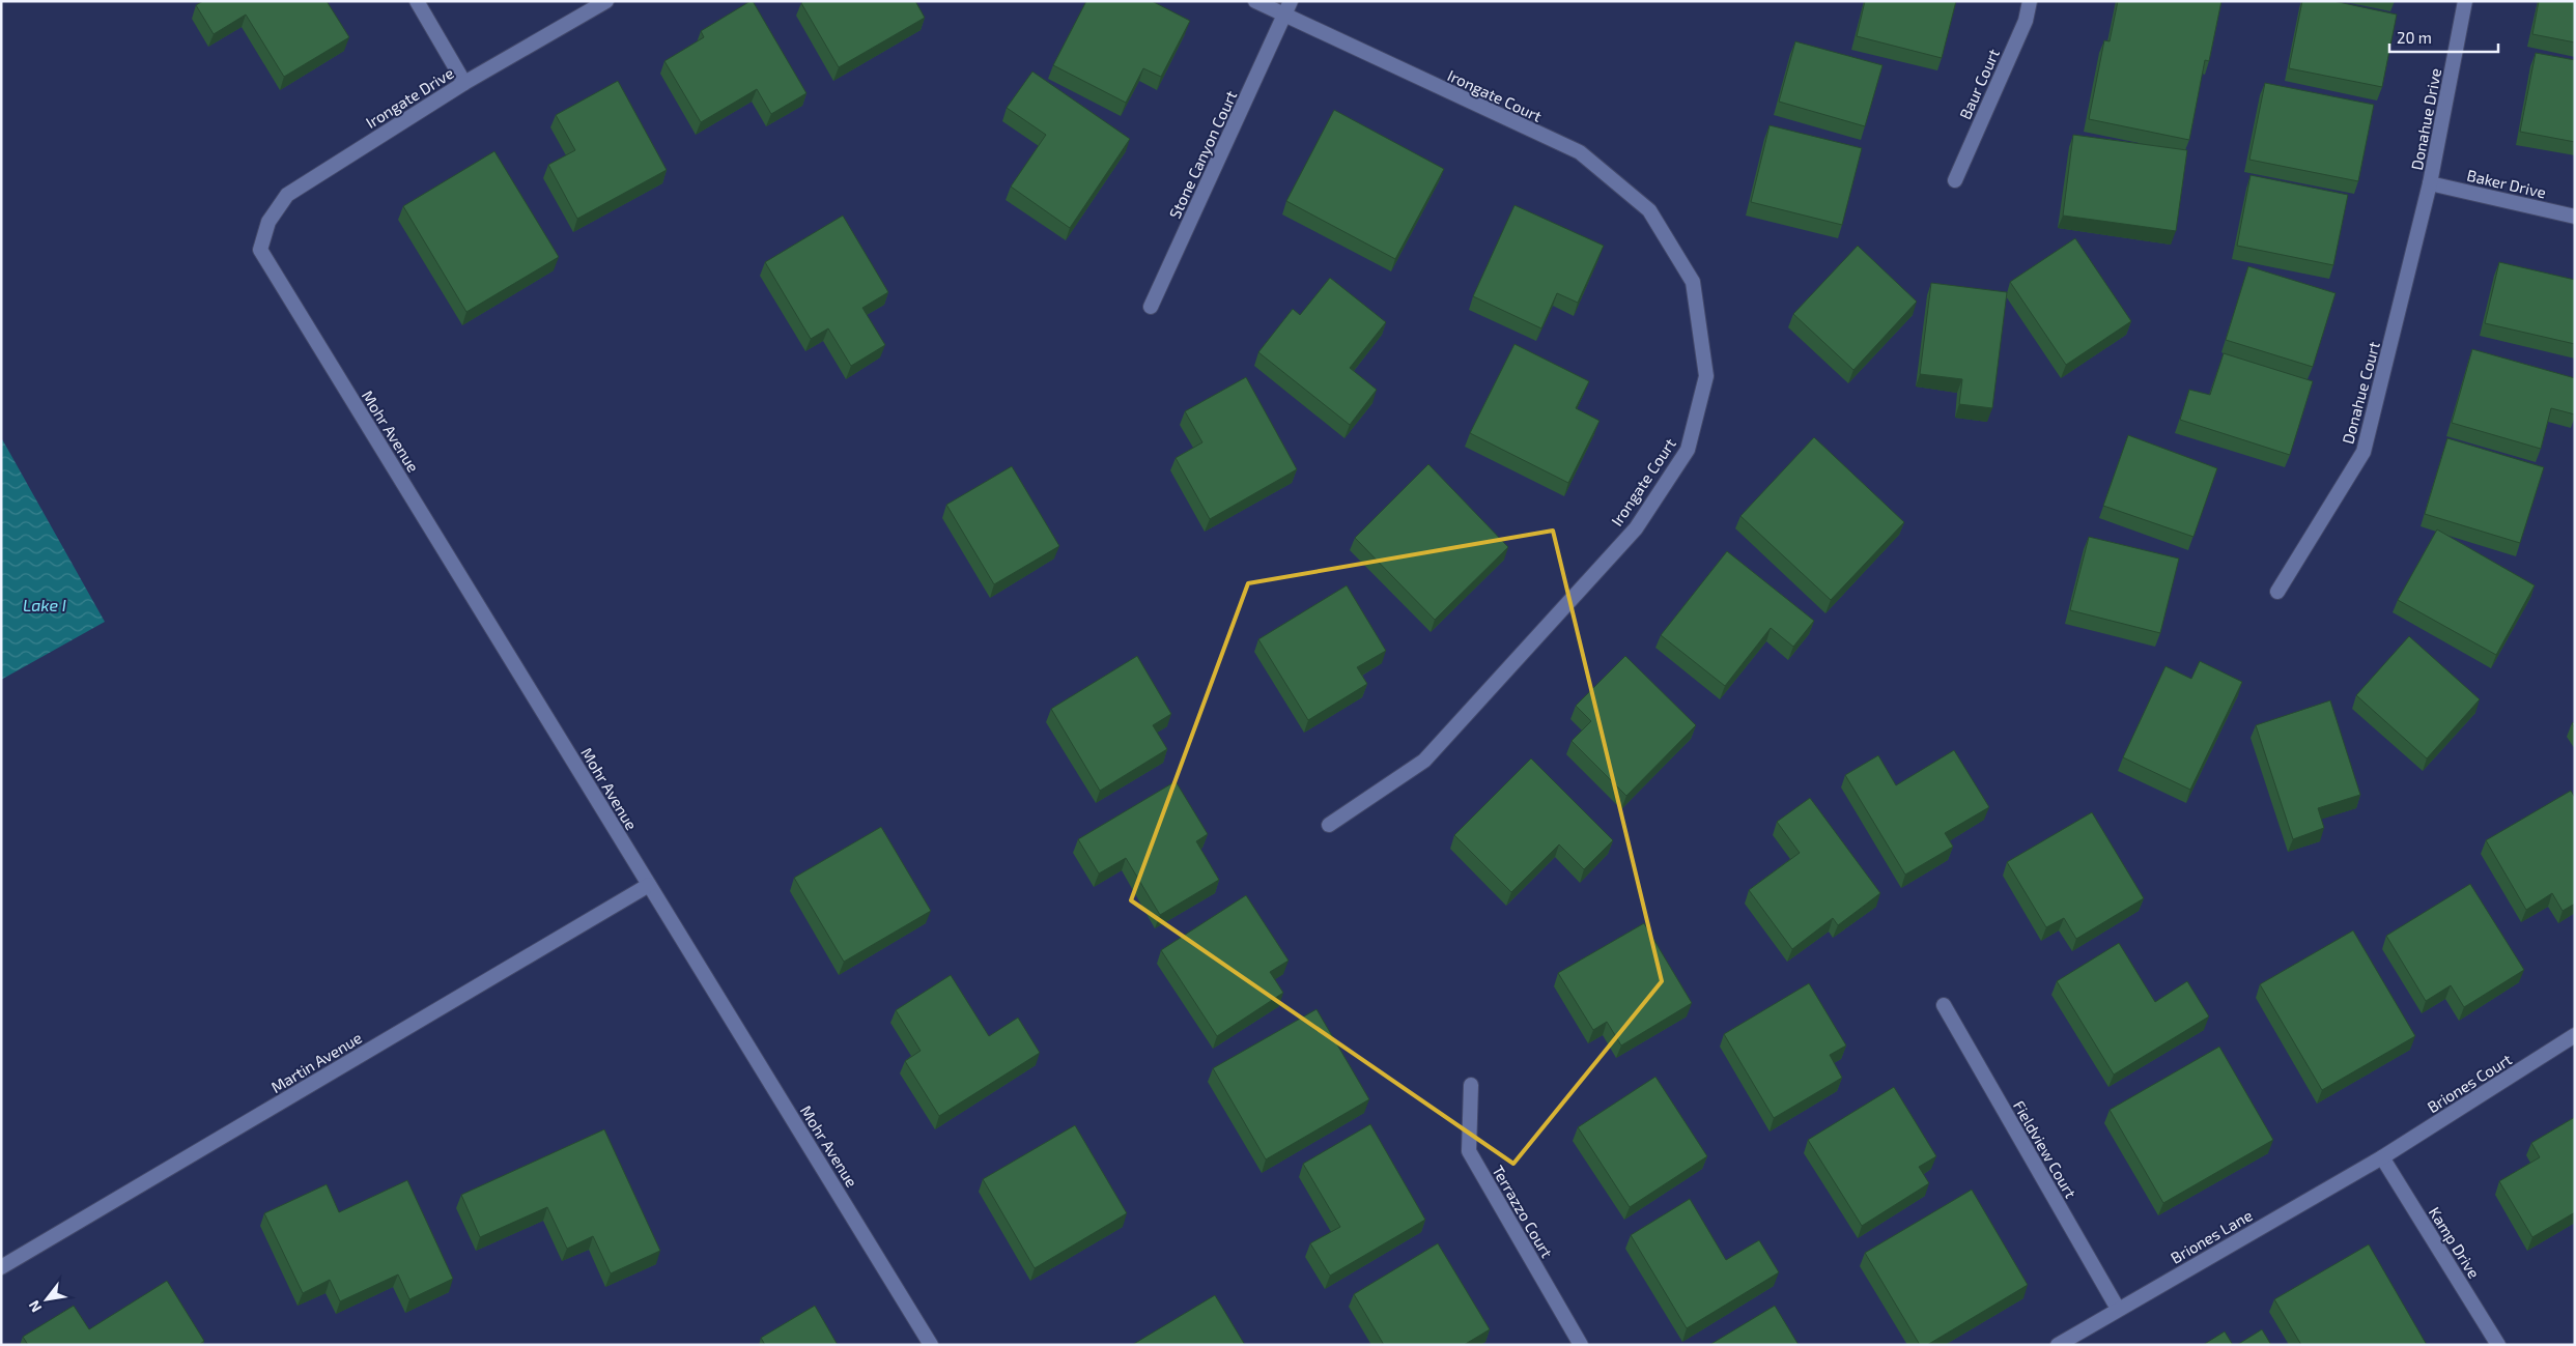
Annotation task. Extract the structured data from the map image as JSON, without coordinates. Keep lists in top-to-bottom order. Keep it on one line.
{"streets":{"street":["Baur Court","Irongate Court","Irongate Drive","Donahue Drive","Stone Canyon Court","Baker Drive","Donahue Court","Mohr Avenue","Martin Avenue","Briones Court","Fieldview Court","Terrazzo Court","Briones Lane","Kamp Drive"]},"crossings":[["Irongate Court","Stone Canyon Court"],["Irongate Drive","Mohr Avenue"],["Donahue Drive","Baker Drive"],["Donahue Drive","Donahue Court"],["Baker Drive","Donahue Court"],["Mohr Avenue","Martin Avenue"],["Briones Court","Briones Lane"],["Briones Court","Kamp Drive"],["Fieldview Court","Briones Lane"],["Briones Lane","Kamp Drive"]],"water":["Lake I"],"scale_bar":"20 m","north":"bottom left"}
